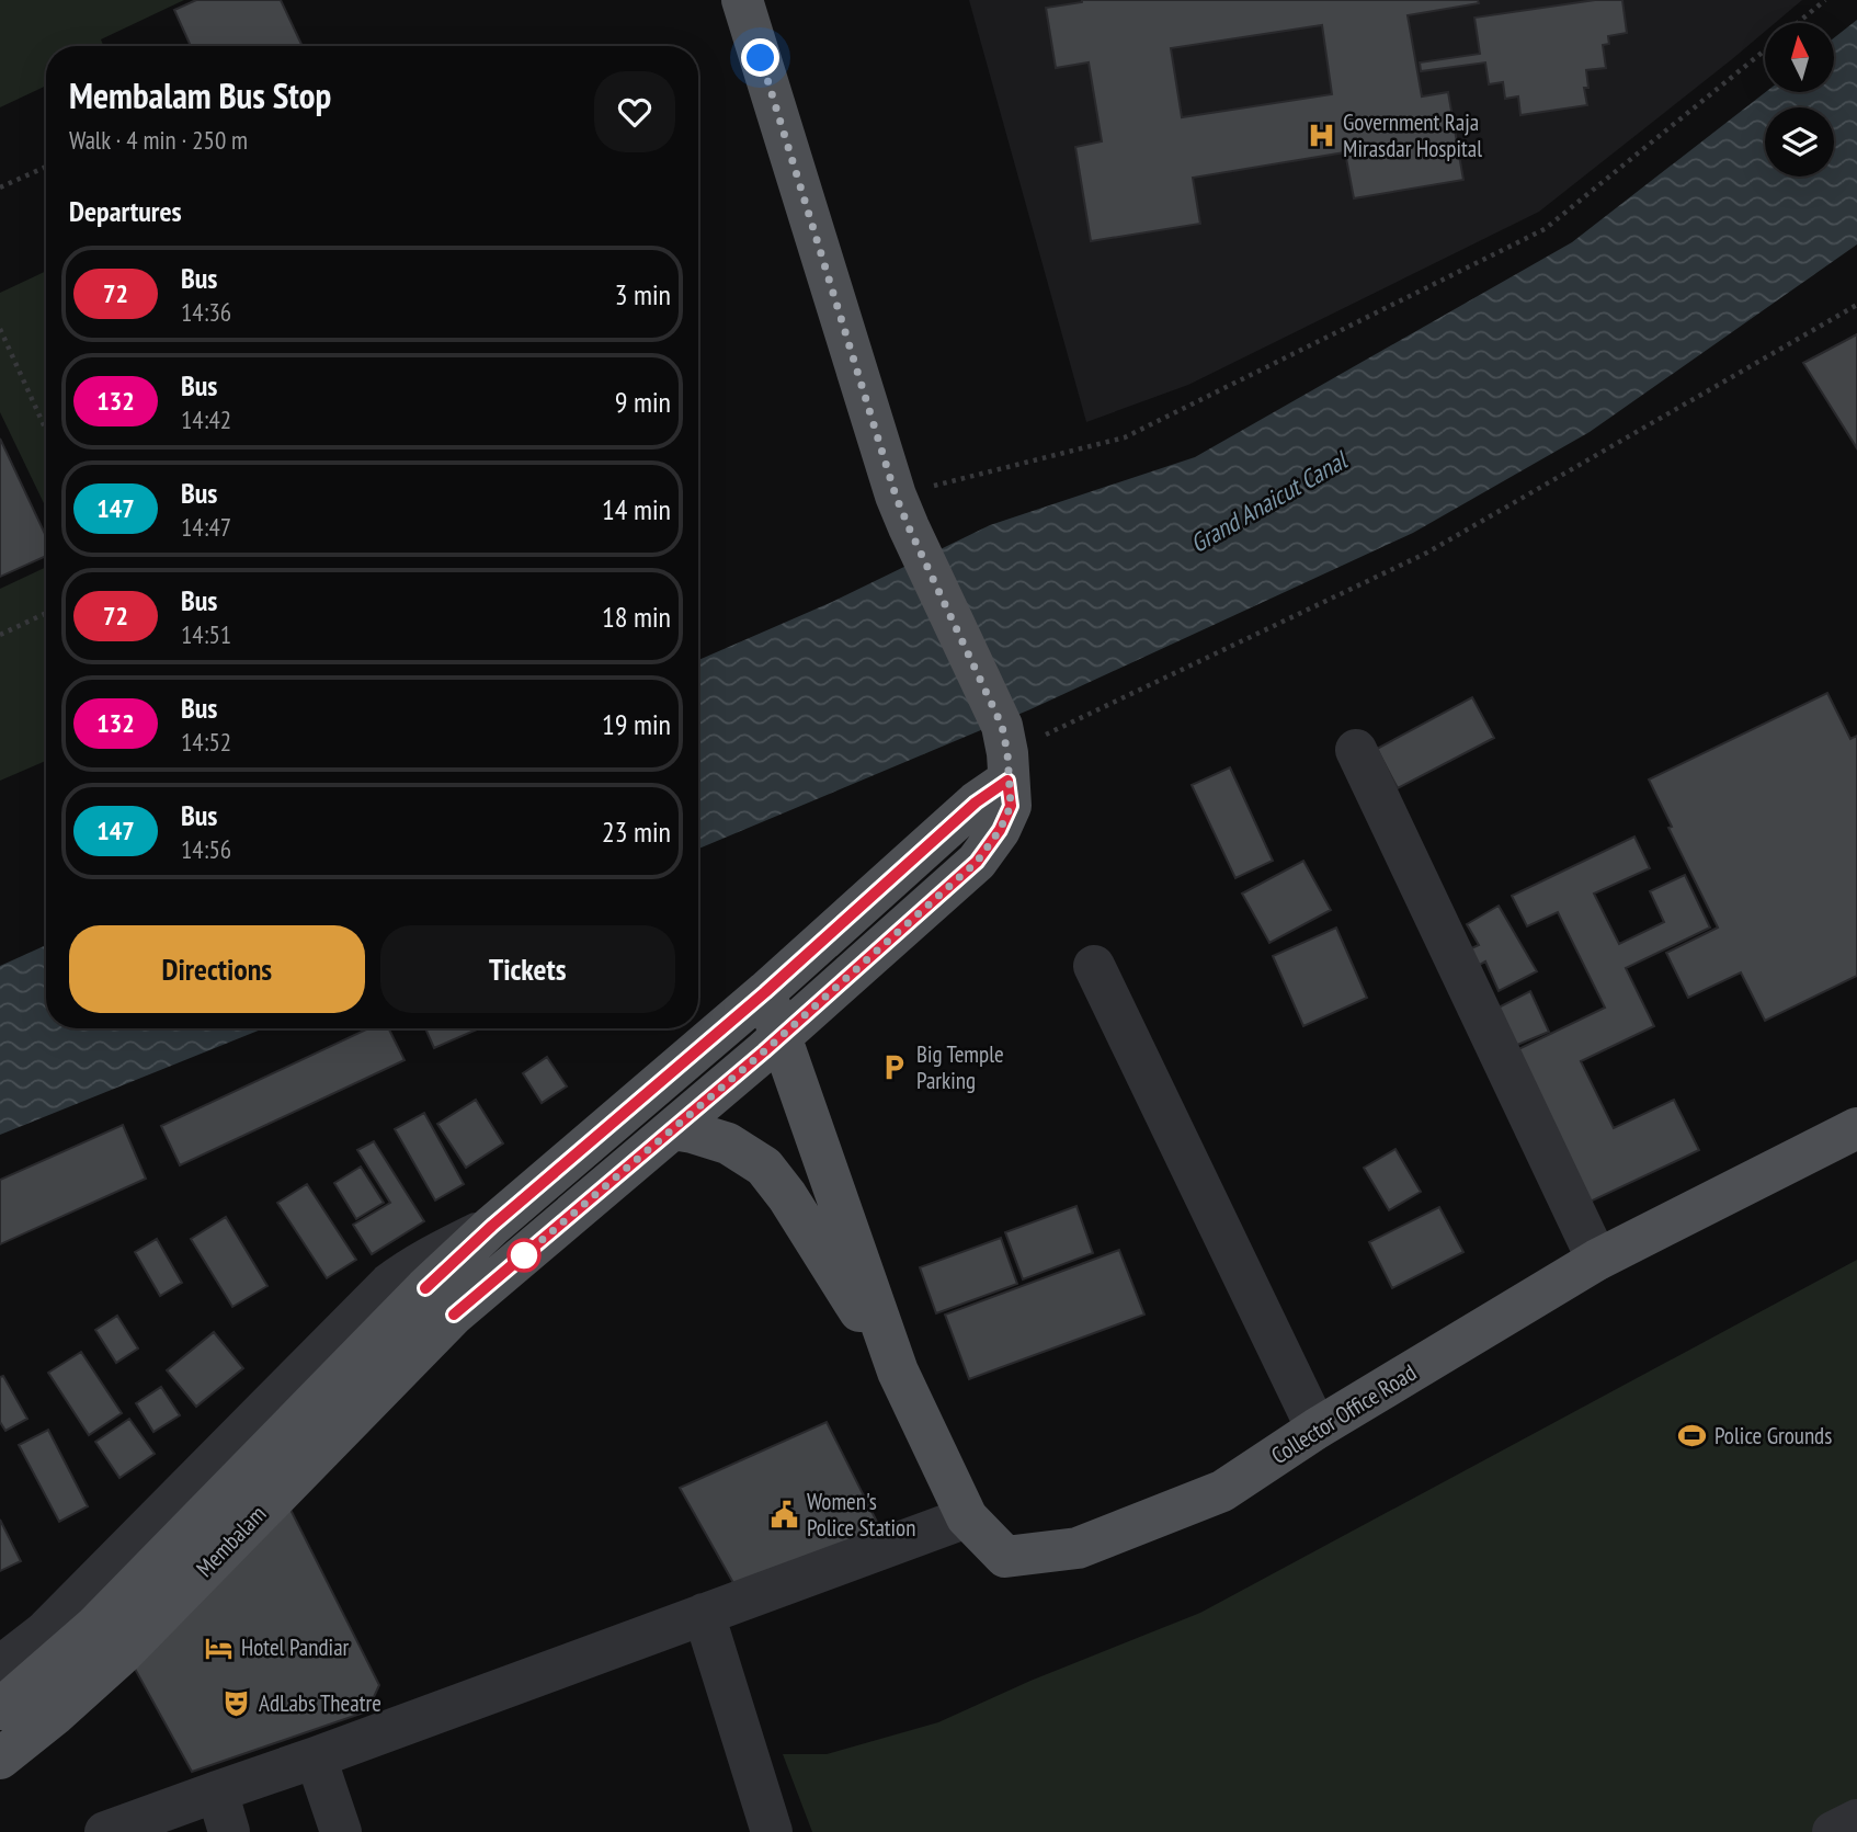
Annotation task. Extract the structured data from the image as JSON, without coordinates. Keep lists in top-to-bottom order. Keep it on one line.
{"streets":{"main road":["Collector Office Road","Membalam"]},"water":["Grand Anaicut Canal"],"places":{"hospital":["Government Raja Mirasdar Hospital"],"parking":["Big Temple Parking"],"sports":["Police Grounds"],"public building":["Women's Police Station"],"hotel":["Hotel Pandiar"],"theatre":["AdLabs Theatre"]},"lines":["bus line 72"],"north":"top","page":{"heading":[["Membalam Bus Stop","Walk · 4 min · 250 m"],"Departures"],"list":[{"mark":"72","name":"Bus","note":"14:36","value":"3 min"},{"mark":"132","name":"Bus","note":"14:42","value":"9 min"},{"mark":"147","name":"Bus","note":"14:47","value":"14 min"},{"mark":"72","name":"Bus","note":"14:51","value":"18 min"},{"mark":"132","name":"Bus","note":"14:52","value":"19 min"},{"mark":"147","name":"Bus","note":"14:56","value":"23 min"}],"buttons":["Directions","Tickets"]}}
